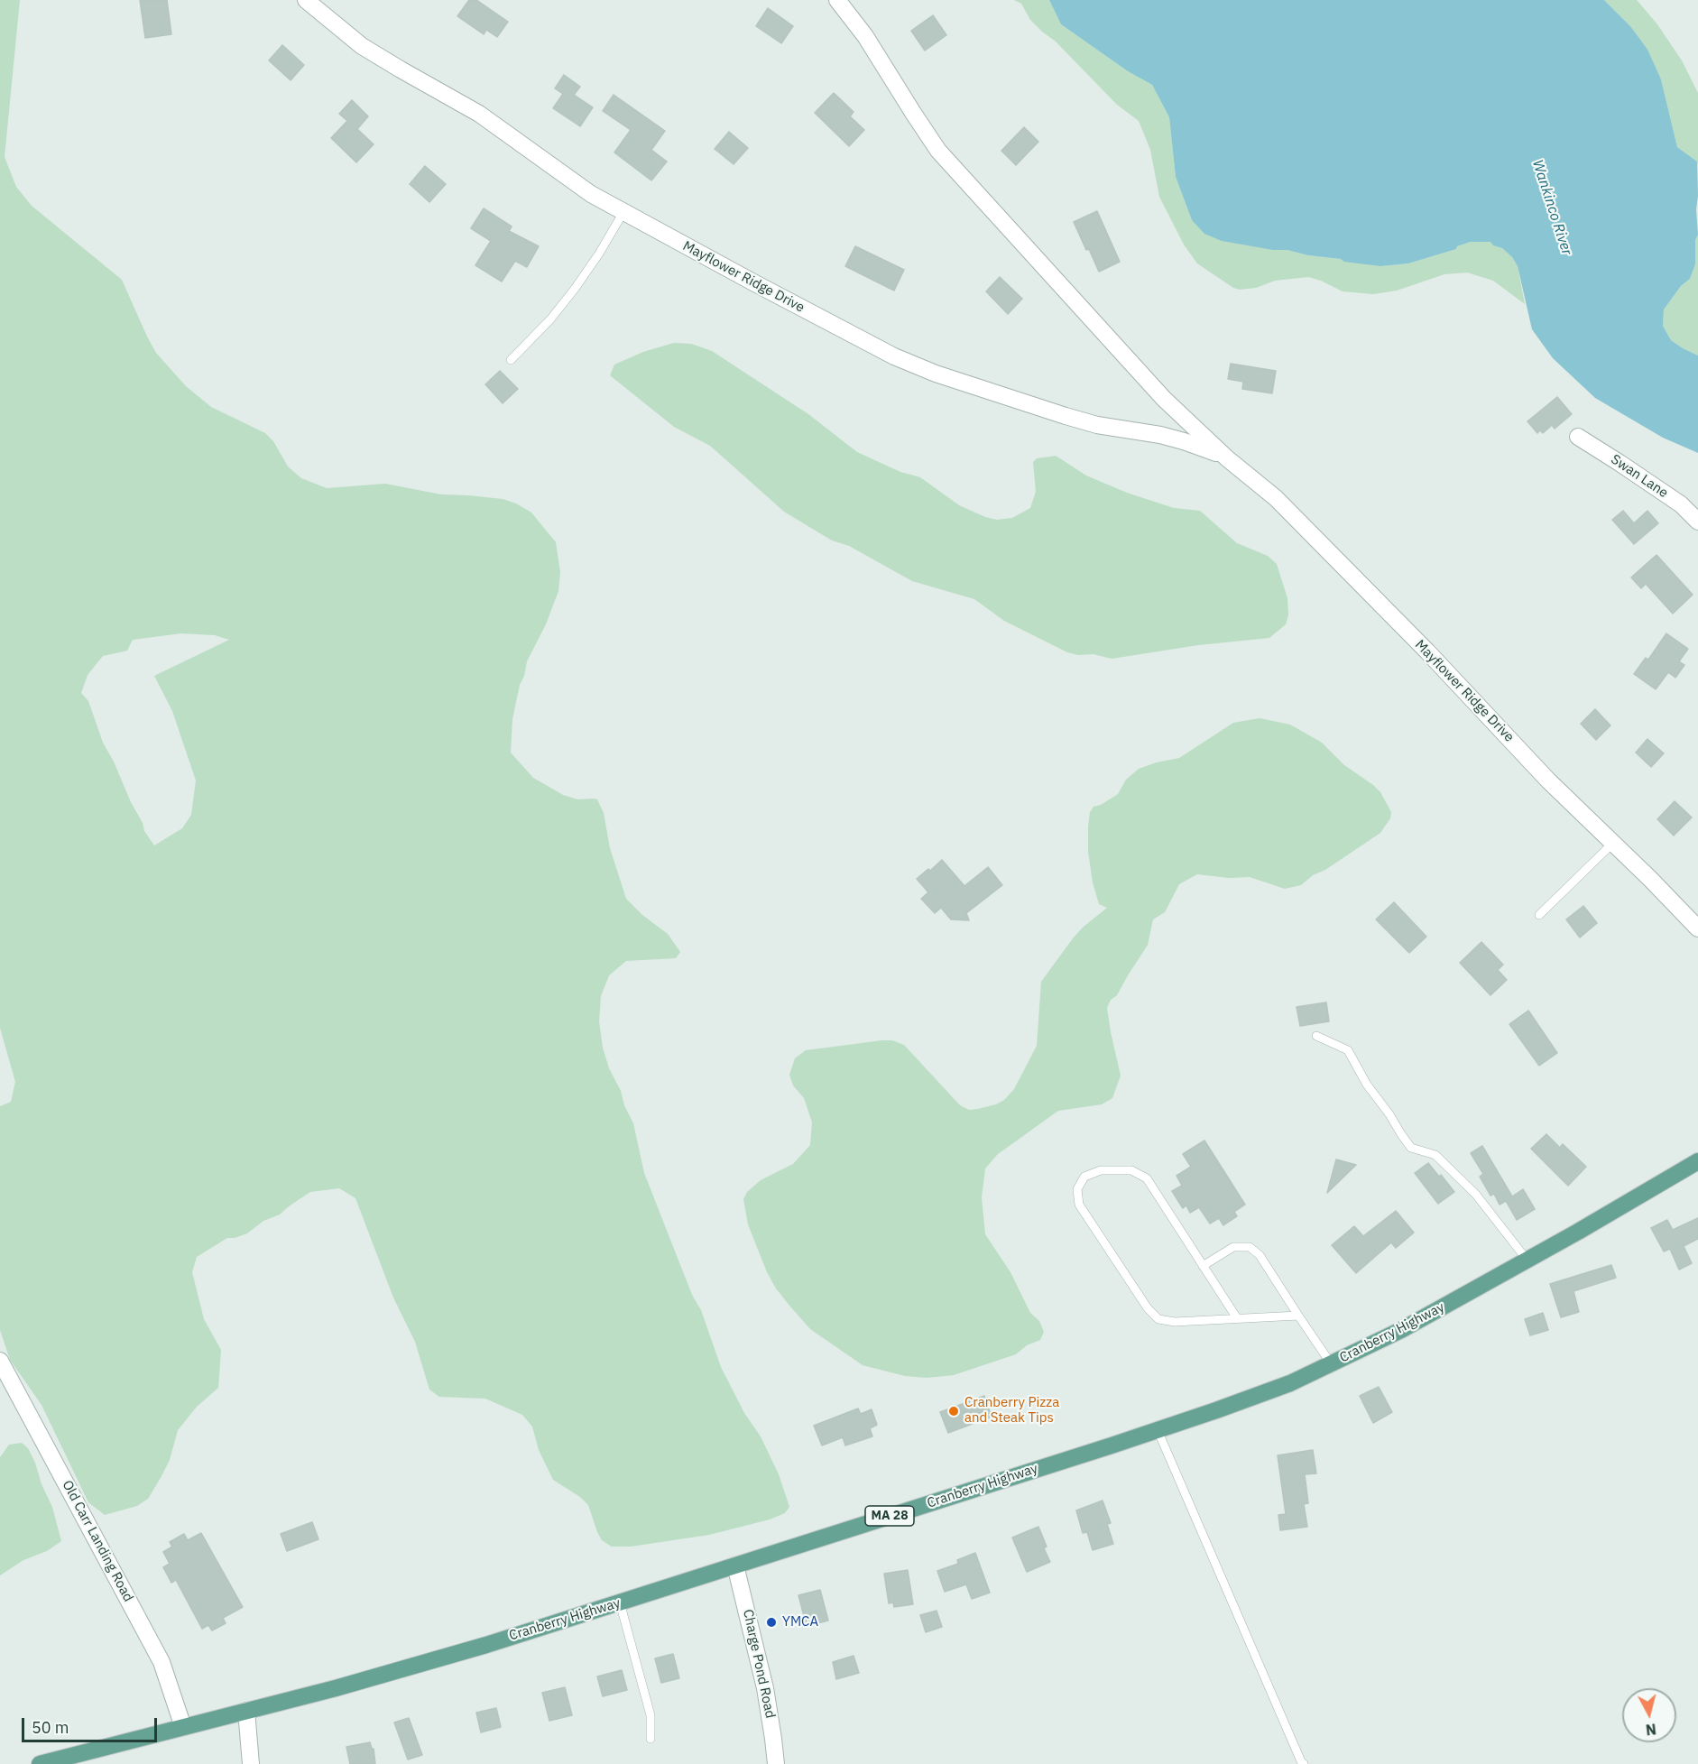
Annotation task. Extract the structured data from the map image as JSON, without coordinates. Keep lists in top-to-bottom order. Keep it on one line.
{"streets":{"main road":["Cranberry Highway","MA 28"],"street":["Mayflower Ridge Drive","Swan Lane","Old Carr Landing Road","Charge Pond Road"]},"crossings":[["Cranberry Highway","Old Carr Landing Road"],["Cranberry Highway","Charge Pond Road"]],"water":["Wankinco River"],"places":["Cranberry Pizza and Steak Tips","YMCA"],"scale_bar":"50 m","north":"bottom"}
